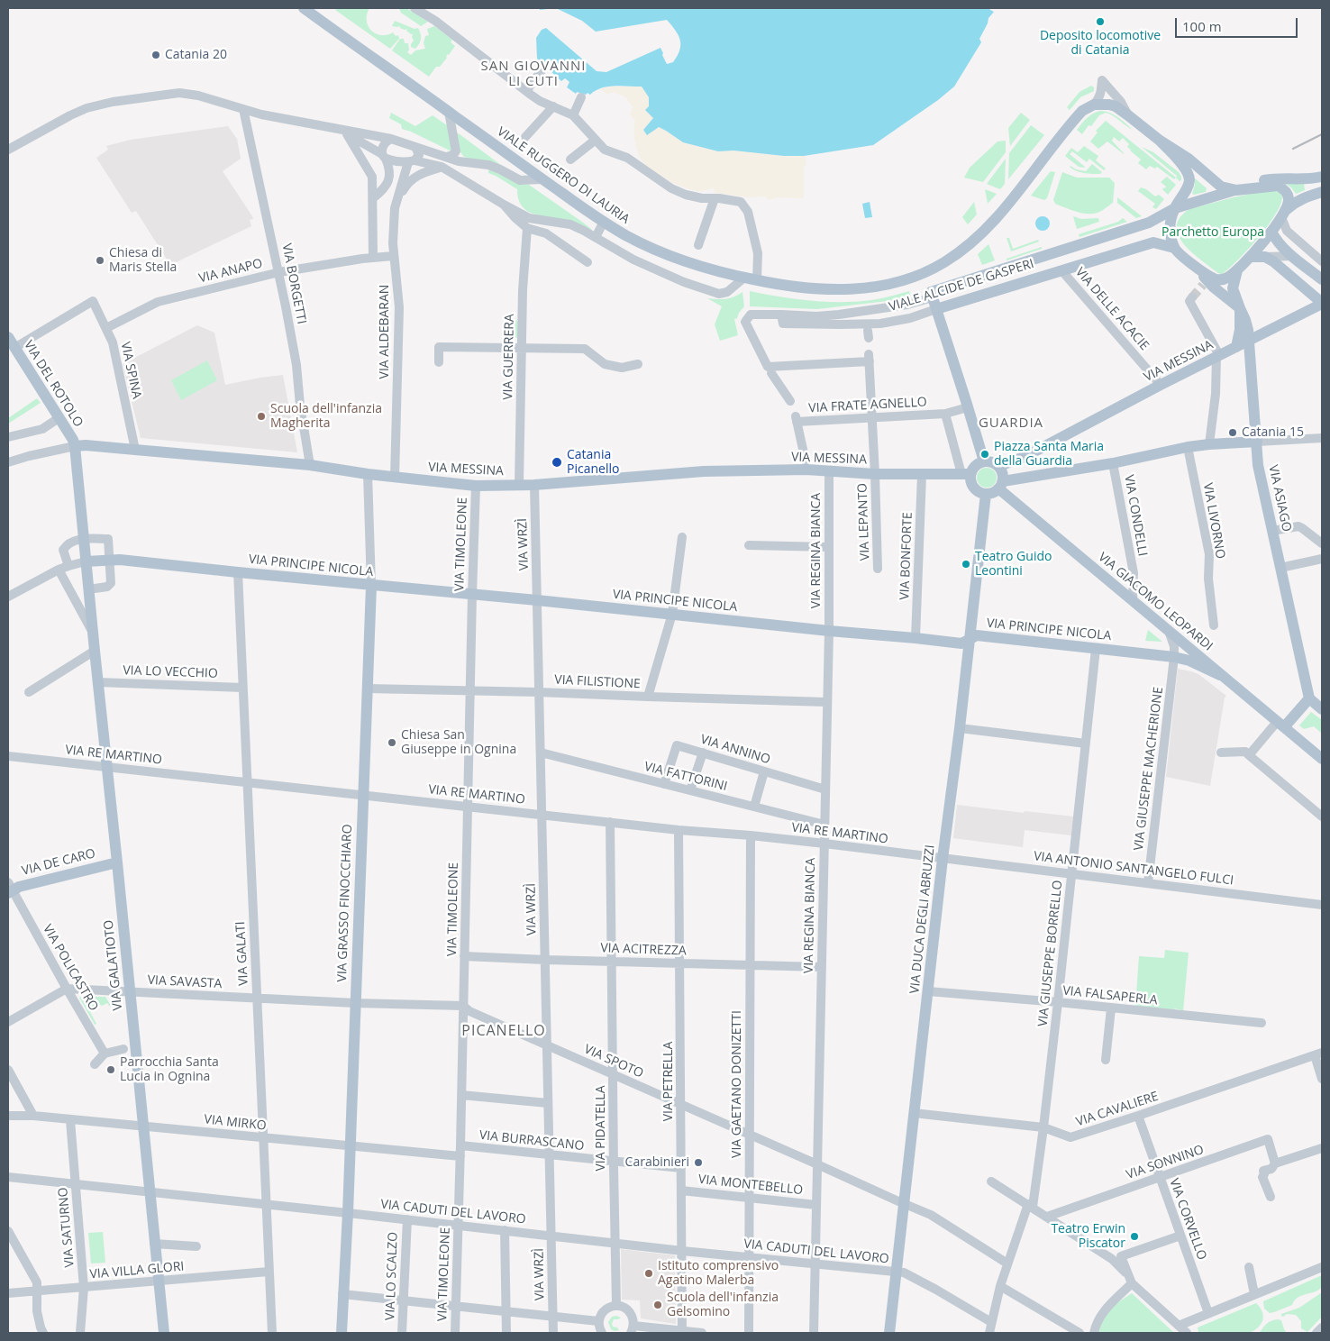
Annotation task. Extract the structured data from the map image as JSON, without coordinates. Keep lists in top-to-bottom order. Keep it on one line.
{"streets":{"main road":["VIALE RUGGERO DI LAURIA","VIALE ALCIDE DE GASPERI","VIA MESSINA","VIA DEL ROTOLO","VIA ASIAGO","VIA PRINCIPE NICOLA","VIA GIACOMO LEOPARDI","VIA DE CARO","VIA GRASSO FINOCCHIARO","VIA DUCA DEGLI ABRUZZI","VIA GALATIOTO"],"street":["VIA ANAPO","VIA BORGETTI","VIA DELLE ACACIE","VIA ALDEBARAN","VIA GUERRERA","VIA SPINA","VIA FRATE AGNELLO","VIA CONDELLI","VIA LIVORNO","VIA LEPANTO","VIA TIMOLEONE","VIA WRZÌ","VIA REGINA BIANCA","VIA BONFORTE","VIA LO VECCHIO","VIA FILISTIONE","VIA ANNINO","VIA RE MARTINO","VIA GIUSEPPE MACHERIONE","VIA FATTORINI","VIA ANTONIO SANTANGELO FULCI","VIA ACITREZZA","VIA GALATI","VIA GIUSEPPE BORRELLO","VIA POLICASTRO","VIA SAVASTA","VIA FALSAPERLA","VIA SPOTO","VIA PETRELLA","VIA GAETANO DONIZETTI","VIA CAVALIERE","VIA MIRKO","VIA PIDATELLA","VIA BURRASCANO","VIA SONNINO","VIA MONTEBELLO","VIA CADUTI DEL LAVORO","VIA CORVELLO","VIA SATURNO","VIA VILLA GLORI","VIA LO SCALZO"]},"crossings":[["VIA ANAPO","VIA BORGETTI"],["VIA ANAPO","VIA ALDEBARAN"],["VIA ANAPO","VIA SPINA"],["VIA BORGETTI","VIA MESSINA"],["VIALE ALCIDE DE GASPERI","VIA DELLE ACACIE"],["VIALE ALCIDE DE GASPERI","VIA LEPANTO"],["VIA DELLE ACACIE","VIA MESSINA"],["VIA ALDEBARAN","VIA MESSINA"],["VIA GUERRERA","VIA MESSINA"],["VIA MESSINA","VIA SPINA"],["VIA MESSINA","VIA DEL ROTOLO"],["VIA MESSINA","VIA ASIAGO"],["VIA MESSINA","VIA LEPANTO"],["VIA MESSINA","VIA TIMOLEONE"],["VIA MESSINA","VIA WRZÌ"],["VIA MESSINA","VIA REGINA BIANCA"],["VIA MESSINA","VIA BONFORTE"],["VIA MESSINA","VIA GRASSO FINOCCHIARO"],["VIA SPINA","VIA DEL ROTOLO"],["VIA FRATE AGNELLO","VIA LEPANTO"],["VIA CONDELLI","VIA GIACOMO LEOPARDI"],["VIA TIMOLEONE","VIA PRINCIPE NICOLA"],["VIA TIMOLEONE","VIA FILISTIONE"],["VIA TIMOLEONE","VIA RE MARTINO"],["VIA TIMOLEONE","VIA ACITREZZA"],["VIA TIMOLEONE","VIA SAVASTA"],["VIA TIMOLEONE","VIA SPOTO"],["VIA TIMOLEONE","VIA MIRKO"],["VIA TIMOLEONE","VIA BURRASCANO"],["VIA TIMOLEONE","VIA CADUTI DEL LAVORO"],["VIA WRZÌ","VIA PRINCIPE NICOLA"],["VIA WRZÌ","VIA FILISTIONE"],["VIA WRZÌ","VIA RE MARTINO"],["VIA WRZÌ","VIA FATTORINI"],["VIA WRZÌ","VIA ACITREZZA"],["VIA WRZÌ","VIA SPOTO"],["VIA WRZÌ","VIA BURRASCANO"],["VIA WRZÌ","VIA CADUTI DEL LAVORO"],["VIA REGINA BIANCA","VIA PRINCIPE NICOLA"],["VIA REGINA BIANCA","VIA FILISTIONE"],["VIA REGINA BIANCA","VIA ANNINO"],["VIA REGINA BIANCA","VIA RE MARTINO"],["VIA REGINA BIANCA","VIA FATTORINI"],["VIA REGINA BIANCA","VIA ACITREZZA"],["VIA REGINA BIANCA","VIA SPOTO"],["VIA REGINA BIANCA","VIA MONTEBELLO"],["VIA REGINA BIANCA","VIA CADUTI DEL LAVORO"],["VIA BONFORTE","VIA PRINCIPE NICOLA"],["VIA PRINCIPE NICOLA","VIA GIACOMO LEOPARDI"],["VIA PRINCIPE NICOLA","VIA GIUSEPPE MACHERIONE"],["VIA PRINCIPE NICOLA","VIA GRASSO FINOCCHIARO"],["VIA PRINCIPE NICOLA","VIA DUCA DEGLI ABRUZZI"],["VIA PRINCIPE NICOLA","VIA GALATI"],["VIA PRINCIPE NICOLA","VIA GIUSEPPE BORRELLO"],["VIA PRINCIPE NICOLA","VIA GALATIOTO"],["VIA GIACOMO LEOPARDI","VIA GIUSEPPE MACHERIONE"],["VIA LO VECCHIO","VIA GALATI"],["VIA LO VECCHIO","VIA GALATIOTO"],["VIA FILISTIONE","VIA GRASSO FINOCCHIARO"],["VIA ANNINO","VIA FATTORINI"],["VIA RE MARTINO","VIA ANTONIO SANTANGELO FULCI"],["VIA RE MARTINO","VIA GRASSO FINOCCHIARO"],["VIA RE MARTINO","VIA DUCA DEGLI ABRUZZI"],["VIA RE MARTINO","VIA GALATI"],["VIA RE MARTINO","VIA GALATIOTO"],["VIA RE MARTINO","VIA PETRELLA"],["VIA RE MARTINO","VIA GAETANO DONIZETTI"],["VIA RE MARTINO","VIA PIDATELLA"],["VIA GIUSEPPE MACHERIONE","VIA ANTONIO SANTANGELO FULCI"],["VIA DE CARO","VIA GALATIOTO"],["VIA DE CARO","VIA POLICASTRO"],["VIA ANTONIO SANTANGELO FULCI","VIA DUCA DEGLI ABRUZZI"],["VIA ANTONIO SANTANGELO FULCI","VIA GIUSEPPE BORRELLO"],["VIA GRASSO FINOCCHIARO","VIA SAVASTA"],["VIA GRASSO FINOCCHIARO","VIA MIRKO"],["VIA GRASSO FINOCCHIARO","VIA CADUTI DEL LAVORO"],["VIA DUCA DEGLI ABRUZZI","VIA FALSAPERLA"],["VIA DUCA DEGLI ABRUZZI","VIA SPOTO"],["VIA DUCA DEGLI ABRUZZI","VIA CAVALIERE"],["VIA DUCA DEGLI ABRUZZI","VIA CADUTI DEL LAVORO"],["VIA ACITREZZA","VIA PETRELLA"],["VIA ACITREZZA","VIA GAETANO DONIZETTI"],["VIA ACITREZZA","VIA PIDATELLA"],["VIA GALATI","VIA SAVASTA"],["VIA GALATI","VIA MIRKO"],["VIA GALATI","VIA CADUTI DEL LAVORO"],["VIA GALATI","VIA VILLA GLORI"],["VIA GIUSEPPE BORRELLO","VIA FALSAPERLA"],["VIA GIUSEPPE BORRELLO","VIA SPOTO"],["VIA GIUSEPPE BORRELLO","VIA CAVALIERE"],["VIA GIUSEPPE BORRELLO","VIA CADUTI DEL LAVORO"],["VIA GALATIOTO","VIA SAVASTA"],["VIA GALATIOTO","VIA MIRKO"],["VIA GALATIOTO","VIA CADUTI DEL LAVORO"],["VIA GALATIOTO","VIA VILLA GLORI"],["VIA POLICASTRO","VIA SAVASTA"],["VIA SAVASTA","VIA SPOTO"],["VIA SPOTO","VIA PETRELLA"],["VIA SPOTO","VIA GAETANO DONIZETTI"],["VIA SPOTO","VIA PIDATELLA"],["VIA PETRELLA","VIA BURRASCANO"],["VIA PETRELLA","VIA MONTEBELLO"],["VIA PETRELLA","VIA CADUTI DEL LAVORO"],["VIA GAETANO DONIZETTI","VIA MONTEBELLO"],["VIA GAETANO DONIZETTI","VIA CADUTI DEL LAVORO"],["VIA CAVALIERE","VIA CORVELLO"],["VIA MIRKO","VIA SATURNO"],["VIA PIDATELLA","VIA BURRASCANO"],["VIA PIDATELLA","VIA CADUTI DEL LAVORO"],["VIA SONNINO","VIA CORVELLO"],["VIA CADUTI DEL LAVORO","VIA SATURNO"],["VIA CADUTI DEL LAVORO","VIA LO SCALZO"],["VIA SATURNO","VIA VILLA GLORI"]],"districts":["SAN GIOVANNI LI CUTI","GUARDIA","PICANELLO"],"parks":["Parchetto Europa"],"places":["Deposito locomotive di Catania","Catania 20","Chiesa di Maris Stella","Scuola dell'infanzia Magherita","Catania 15","Piazza Santa Maria della Guardia","Catania Picanello","Teatro Guido Leontini","Chiesa San Giuseppe in Ognina","Parrocchia Santa Lucia in Ognina","Carabinieri","Teatro Erwin Piscator","Istituto comprensivo Agatino Malerba","Scuola dell'infanzia Gelsomino"],"scale_bar":"100 m"}
